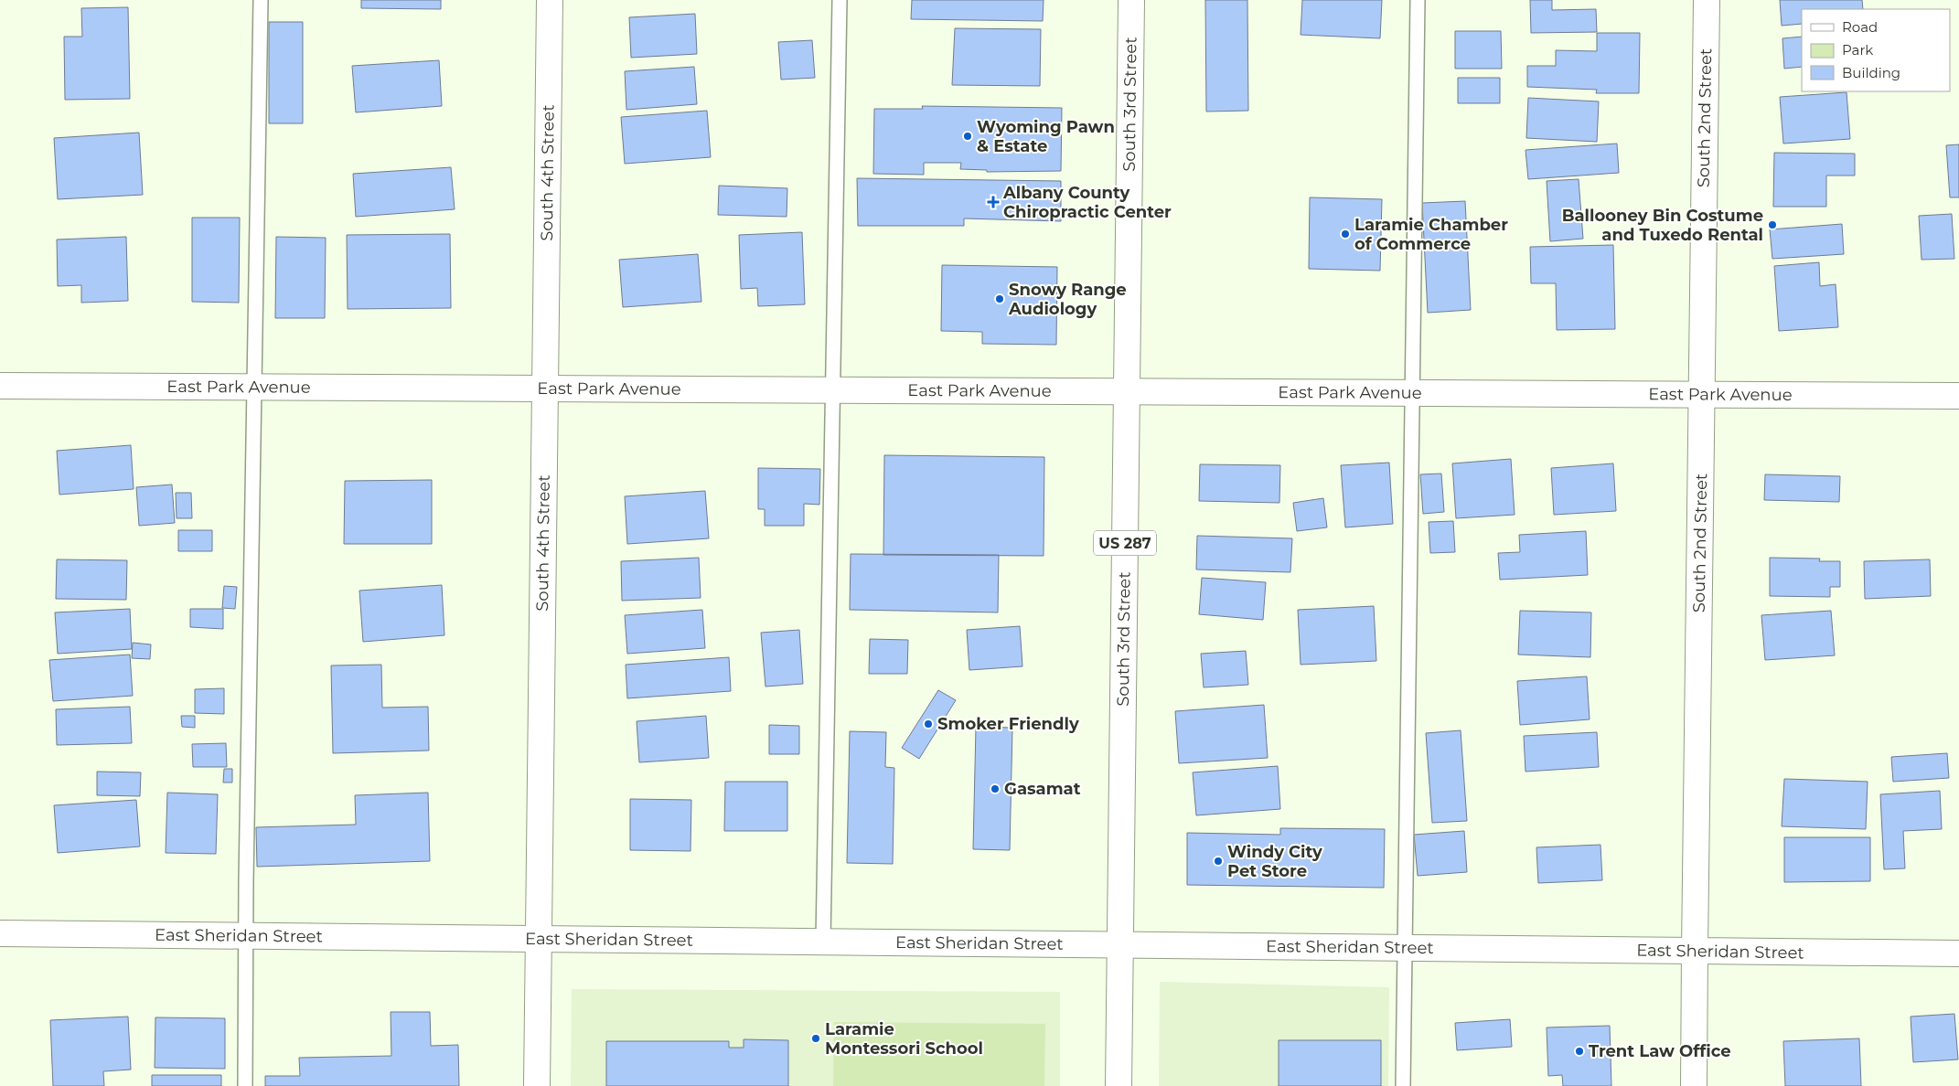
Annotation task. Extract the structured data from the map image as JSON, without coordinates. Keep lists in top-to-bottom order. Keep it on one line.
{"streets":{"street":["South 3rd Street","South 2nd Street","South 4th Street","East Park Avenue","US 287","East Sheridan Street"]},"crossings":[["South 3rd Street","East Park Avenue"],["South 3rd Street","East Sheridan Street"],["South 2nd Street","East Park Avenue"],["South 2nd Street","East Sheridan Street"],["South 4th Street","East Park Avenue"],["South 4th Street","East Sheridan Street"]],"places":{"other":["Wyoming Pawn & Estate","Ballooney Bin Costume and Tuxedo Rental","Laramie Chamber of Commerce","Snowy Range Audiology","Smoker Friendly","Gasamat","Windy City Pet Store","Laramie Montessori School","Trent Law Office"],"health":["Albany County Chiropractic Center"]},"legend":["Road","Park","Building"]}
